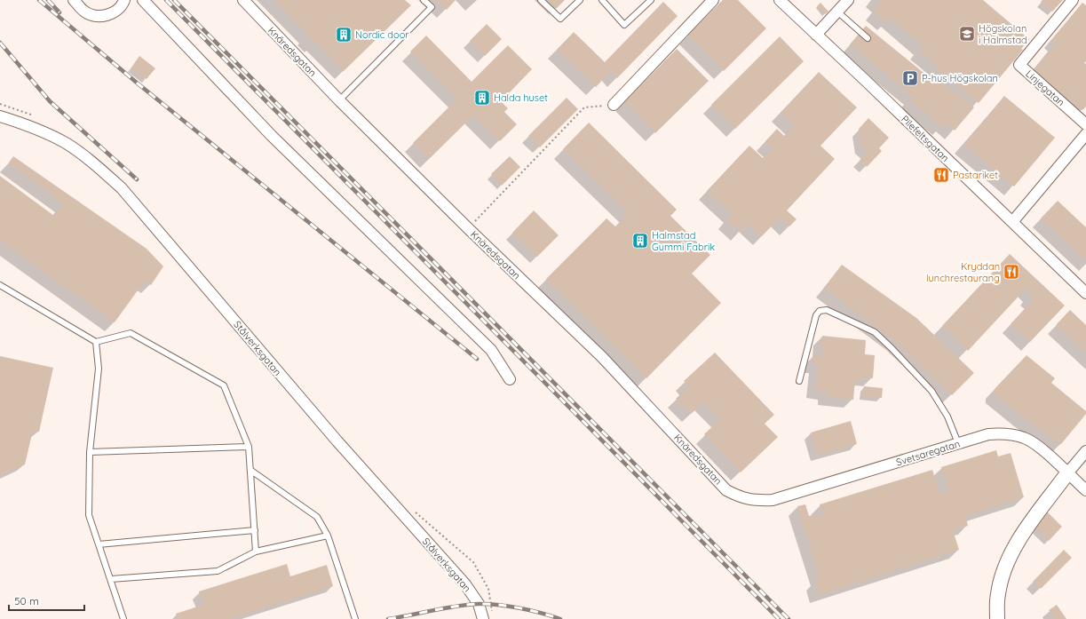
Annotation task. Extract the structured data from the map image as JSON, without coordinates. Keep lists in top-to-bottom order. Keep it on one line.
{"streets":{"street":["Knäredsgatan","Linjegatan","Pilefeltsgatan","Stålverksgatan","Svetsaregatan"]},"crossings":[["Knäredsgatan","Svetsaregatan"]],"places":{"school or university":["Högskolan i Halmstad"],"building":["Nordic door","Halda huset","Halmstad Gummi Fabrik"],"parking":["P-hus Högskolan"],"restaurant":["Pastariket","Kryddan lunchrestaurang"]},"scale_bar":"50 m"}
